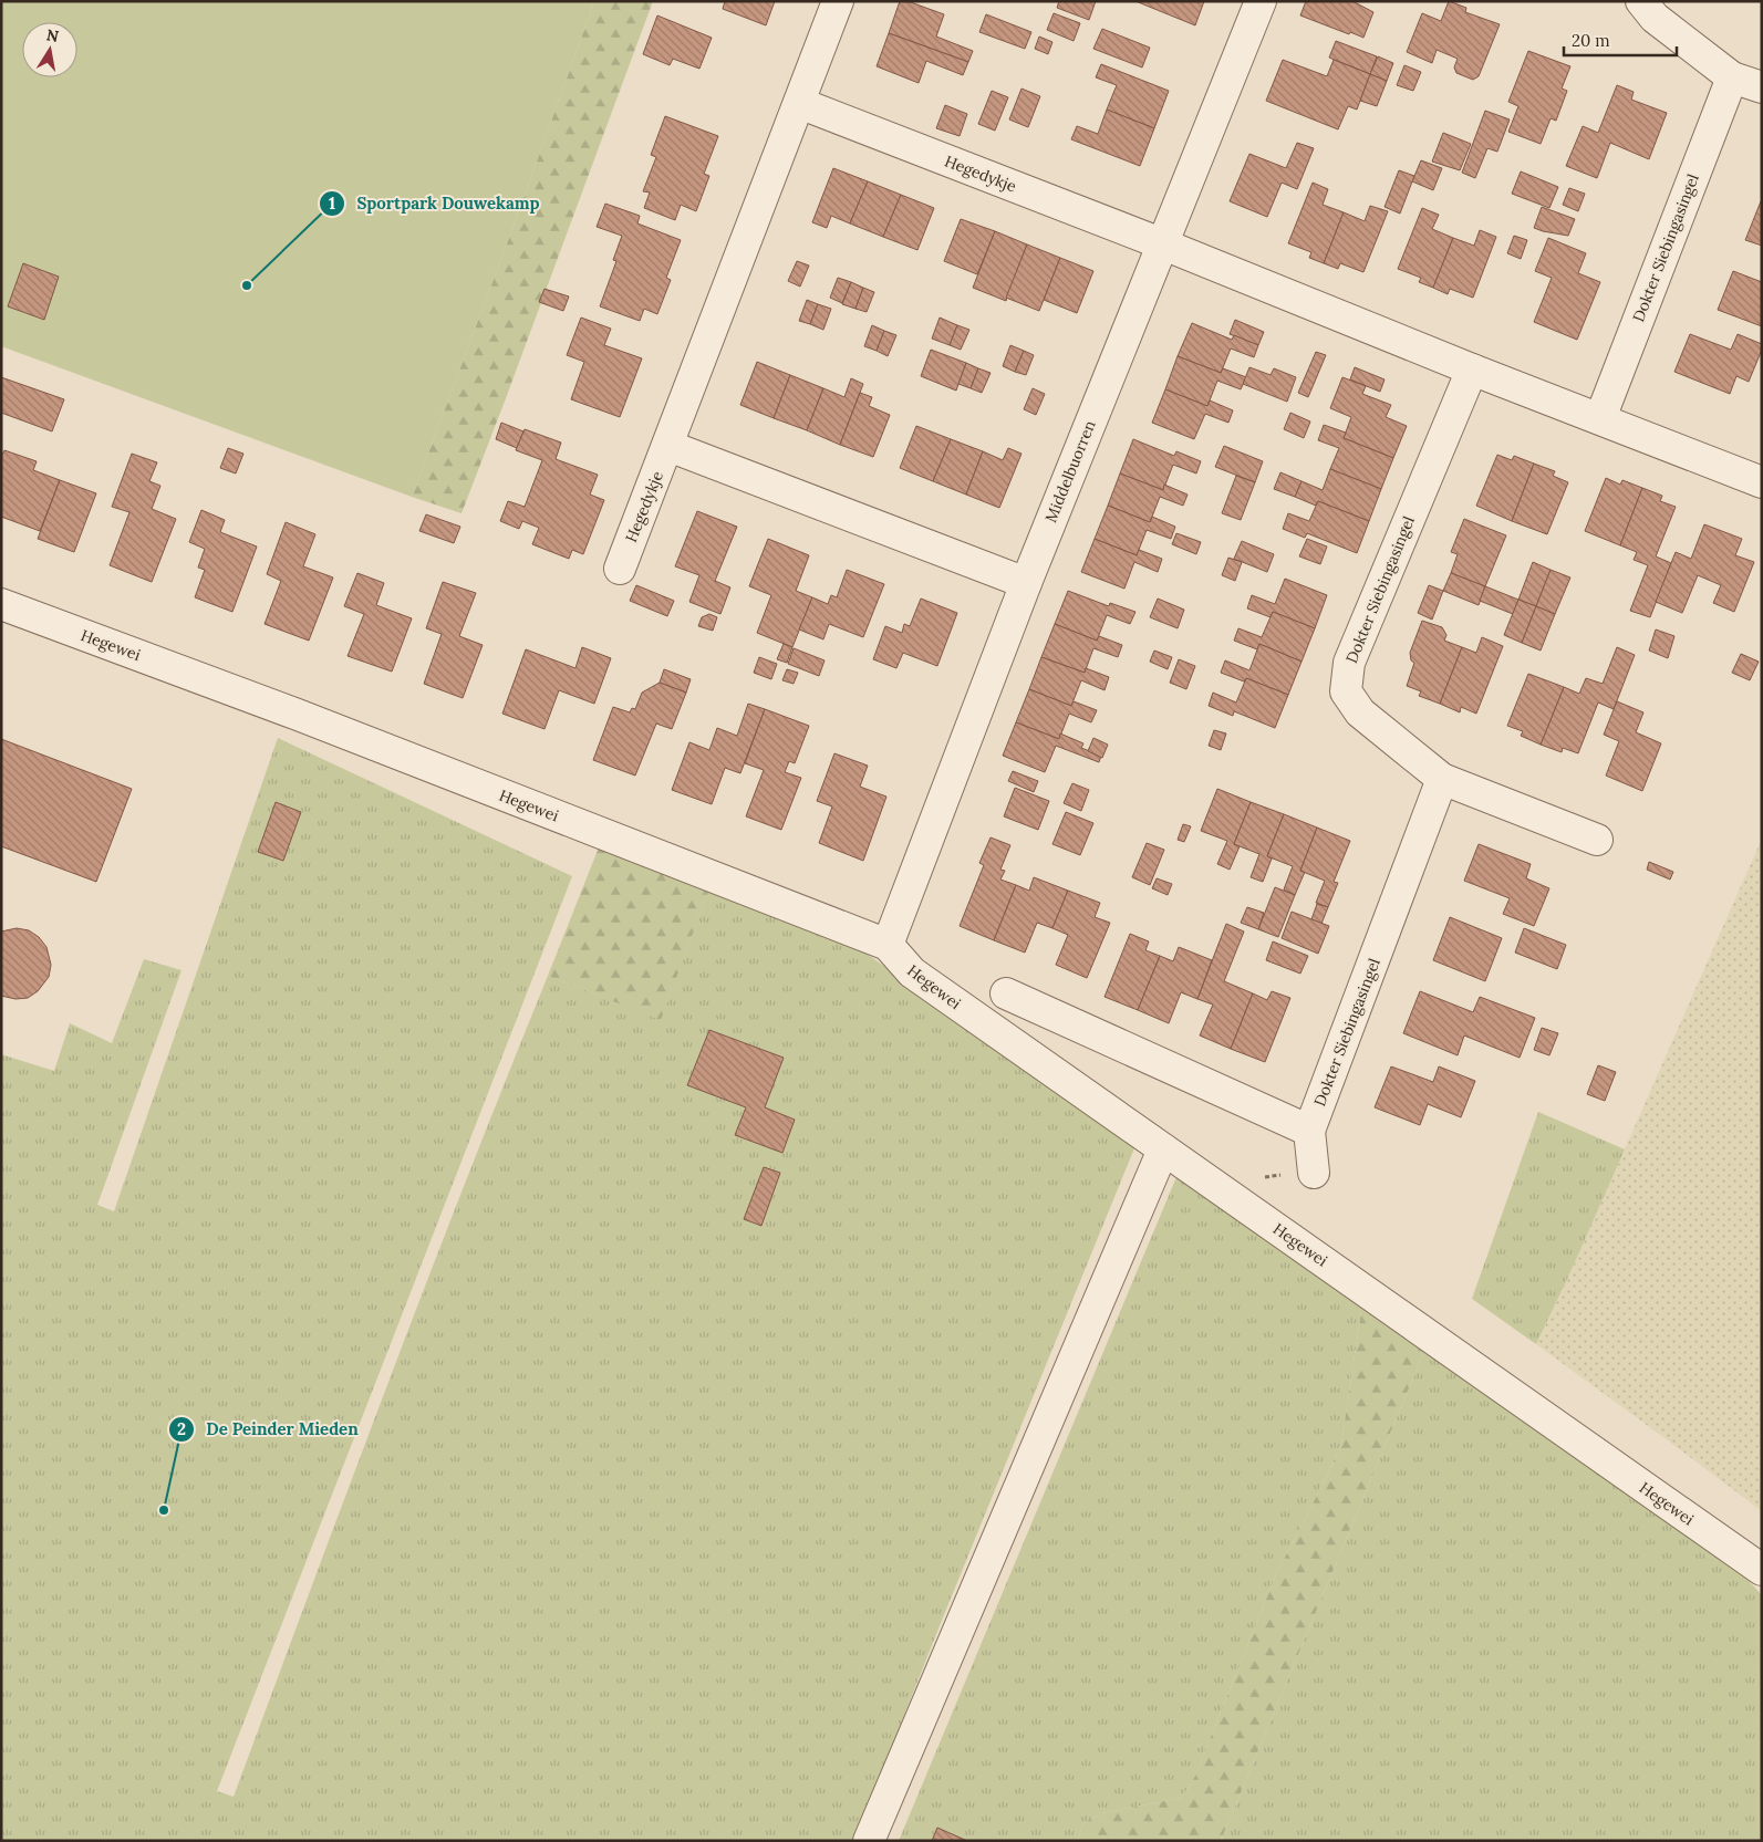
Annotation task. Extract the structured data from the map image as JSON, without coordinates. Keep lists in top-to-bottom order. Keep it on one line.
{"streets":{"street":["Hegedykje","Dokter Siebingasingel","Middelbuorren","Hegewei"]},"crossings":[["Hegedykje","Middelbuorren"],["Middelbuorren","Hegewei"]],"places":["Sportpark Douwekamp","De Peinder Mieden"],"scale_bar":"20 m","north":"top"}
